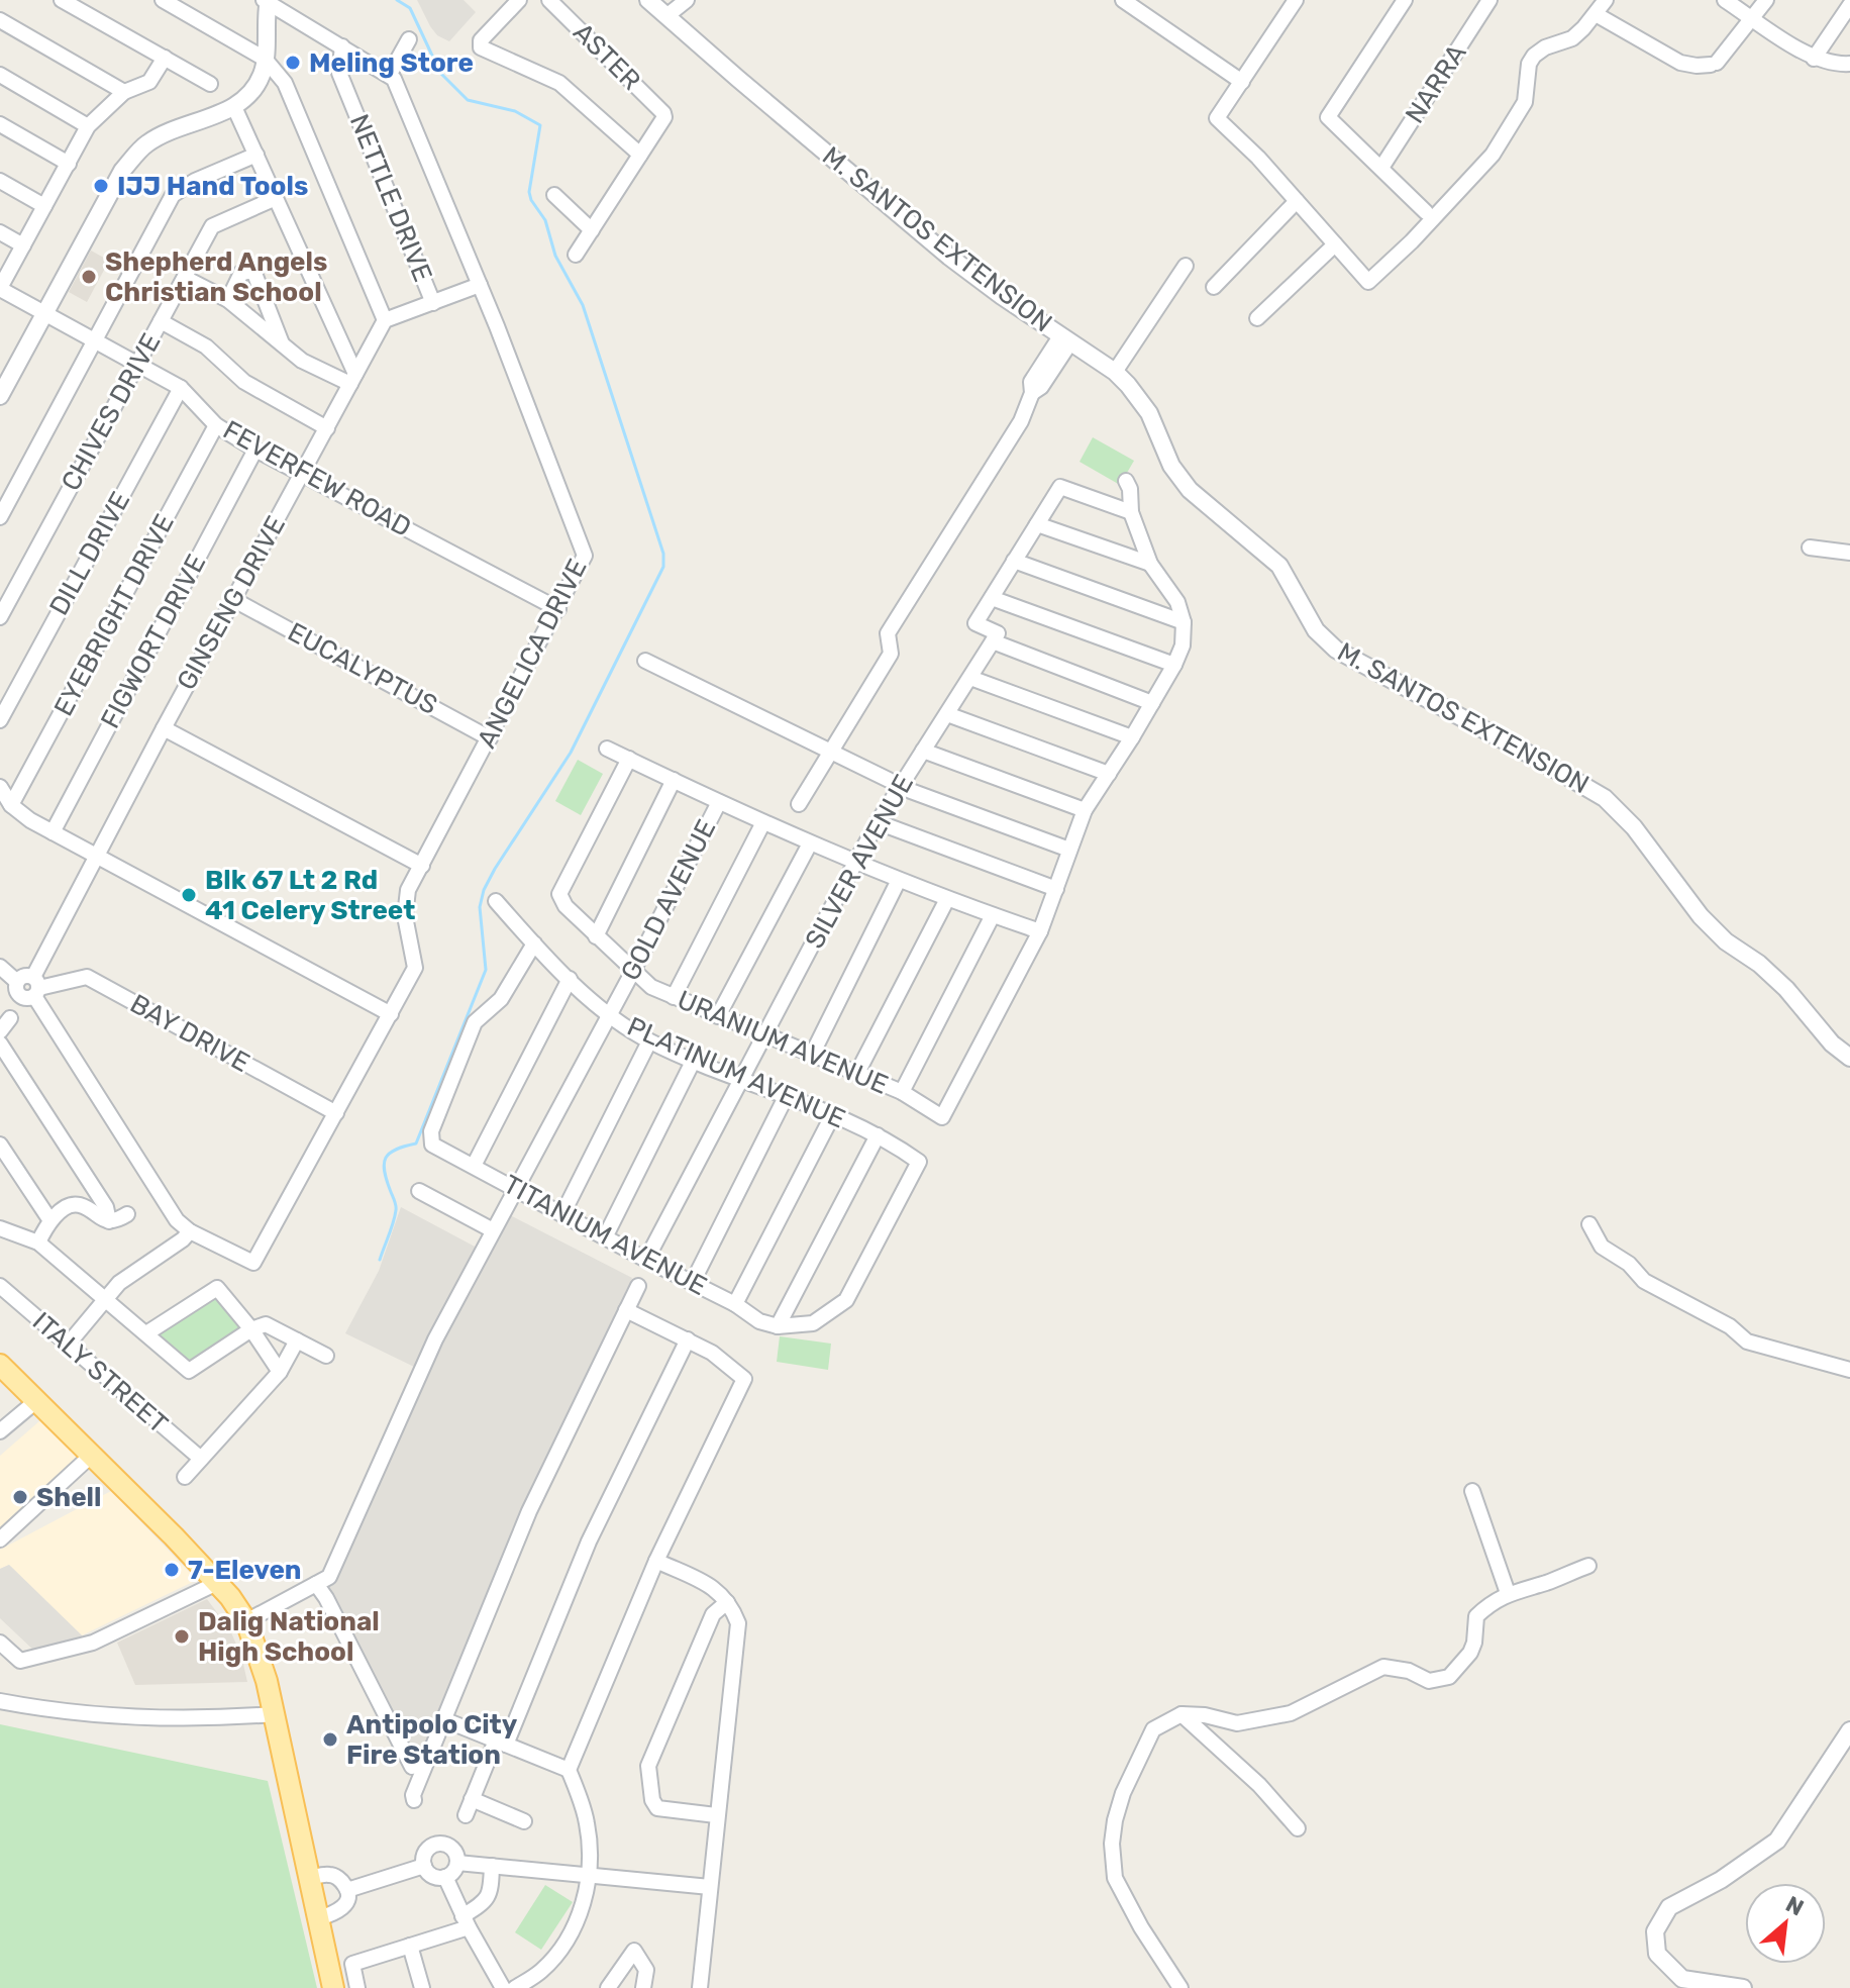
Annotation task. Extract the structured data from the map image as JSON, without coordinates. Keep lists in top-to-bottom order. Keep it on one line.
{"streets":{"street":["ASTER","NARRA","NETTLE DRIVE","M. SANTOS EXTENSION","CHIVES DRIVE","FEVERFEW ROAD","DILL DRIVE","GINSENG DRIVE","EYEBRIGHT DRIVE","FIGWORT DRIVE","ANGELICA DRIVE","EUCALYPTUS","SILVER AVENUE","GOLD AVENUE","BAY DRIVE","URANIUM AVENUE","PLATINUM AVENUE","TITANIUM AVENUE","ITALY STREET"]},"crossings":[["CHIVES DRIVE","FEVERFEW ROAD"],["FEVERFEW ROAD","DILL DRIVE"],["FEVERFEW ROAD","GINSENG DRIVE"],["FEVERFEW ROAD","EYEBRIGHT DRIVE"],["FEVERFEW ROAD","FIGWORT DRIVE"],["FEVERFEW ROAD","ANGELICA DRIVE"],["GINSENG DRIVE","EUCALYPTUS"],["GINSENG DRIVE","BAY DRIVE"],["ANGELICA DRIVE","EUCALYPTUS"],["ANGELICA DRIVE","BAY DRIVE"],["SILVER AVENUE","URANIUM AVENUE"],["SILVER AVENUE","PLATINUM AVENUE"],["SILVER AVENUE","TITANIUM AVENUE"],["GOLD AVENUE","URANIUM AVENUE"],["GOLD AVENUE","PLATINUM AVENUE"],["GOLD AVENUE","TITANIUM AVENUE"],["PLATINUM AVENUE","TITANIUM AVENUE"]],"places":["Meling Store","IJJ Hand Tools","Shepherd Angels Christian School","Blk 67 Lt 2 Rd 41 Celery Street","Shell","7-Eleven","Dalig National High School","Antipolo City Fire Station"],"north":"top right"}
